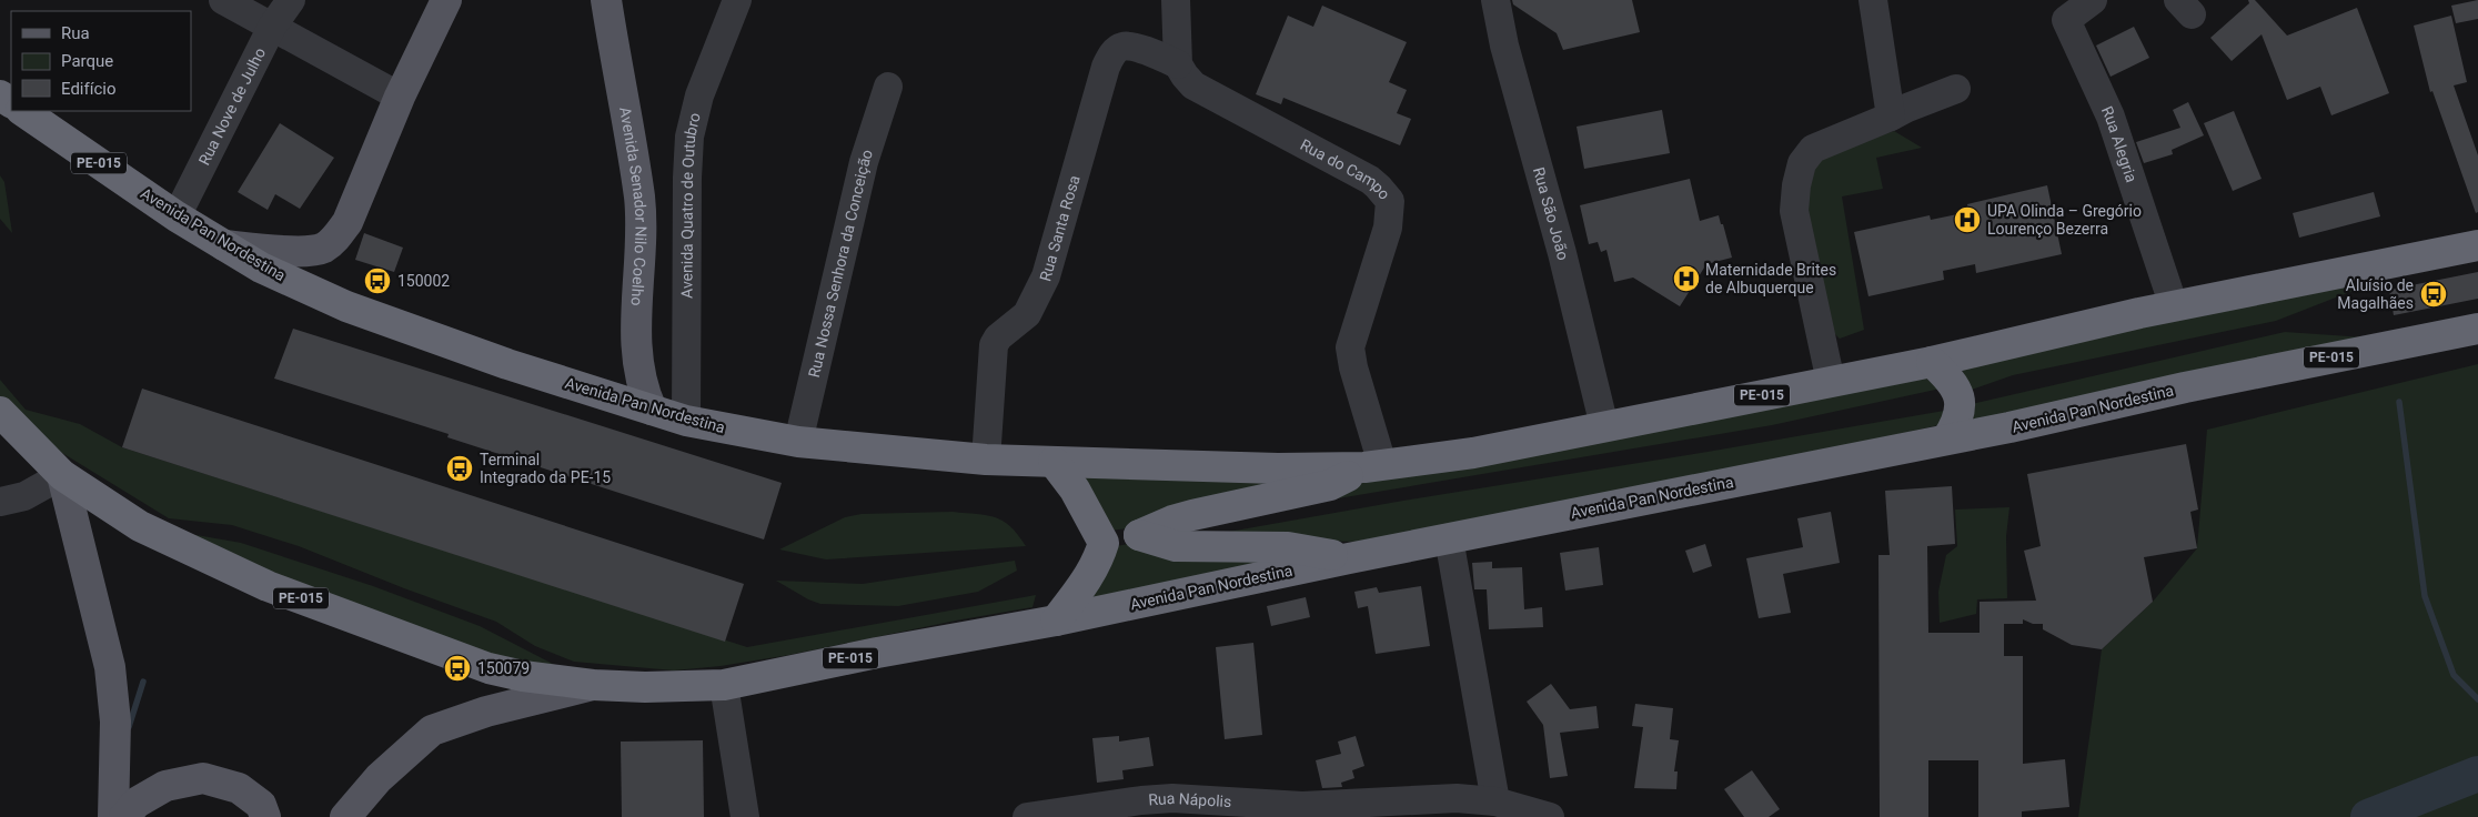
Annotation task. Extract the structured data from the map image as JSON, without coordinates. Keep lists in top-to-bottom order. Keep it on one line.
{"streets":{"highway":["PE-015","Avenida Pan Nordestina"],"main road":["Avenida Senador Nilo Coelho"],"street":["Rua Nove de Julho","Rua Alegria","Rua do Campo","Avenida Quatro de Outubro","Rua São João","Rua Santa Rosa","Rua Nossa Senhora da Conceição","Rua Nápolis"]},"crossings":[["Rua Nove de Julho","Avenida Pan Nordestina"],["Rua Alegria","Avenida Pan Nordestina"],["Rua do Campo","Rua Santa Rosa"],["Rua do Campo","Avenida Pan Nordestina"],["Avenida Senador Nilo Coelho","Avenida Pan Nordestina"],["Avenida Quatro de Outubro","Avenida Pan Nordestina"],["Rua São João","Avenida Pan Nordestina"],["Rua Santa Rosa","Avenida Pan Nordestina"],["Avenida Pan Nordestina","Rua Nossa Senhora da Conceição"]],"places":{"hospital":["UPA Olinda – Gregório Lourenço Bezerra","Maternidade Brites de Albuquerque"],"bus stop":["150002","Aluísio de Magalhães","Terminal Integrado da PE-15","150079"]},"legend":["Rua","Parque","Edifício"]}
